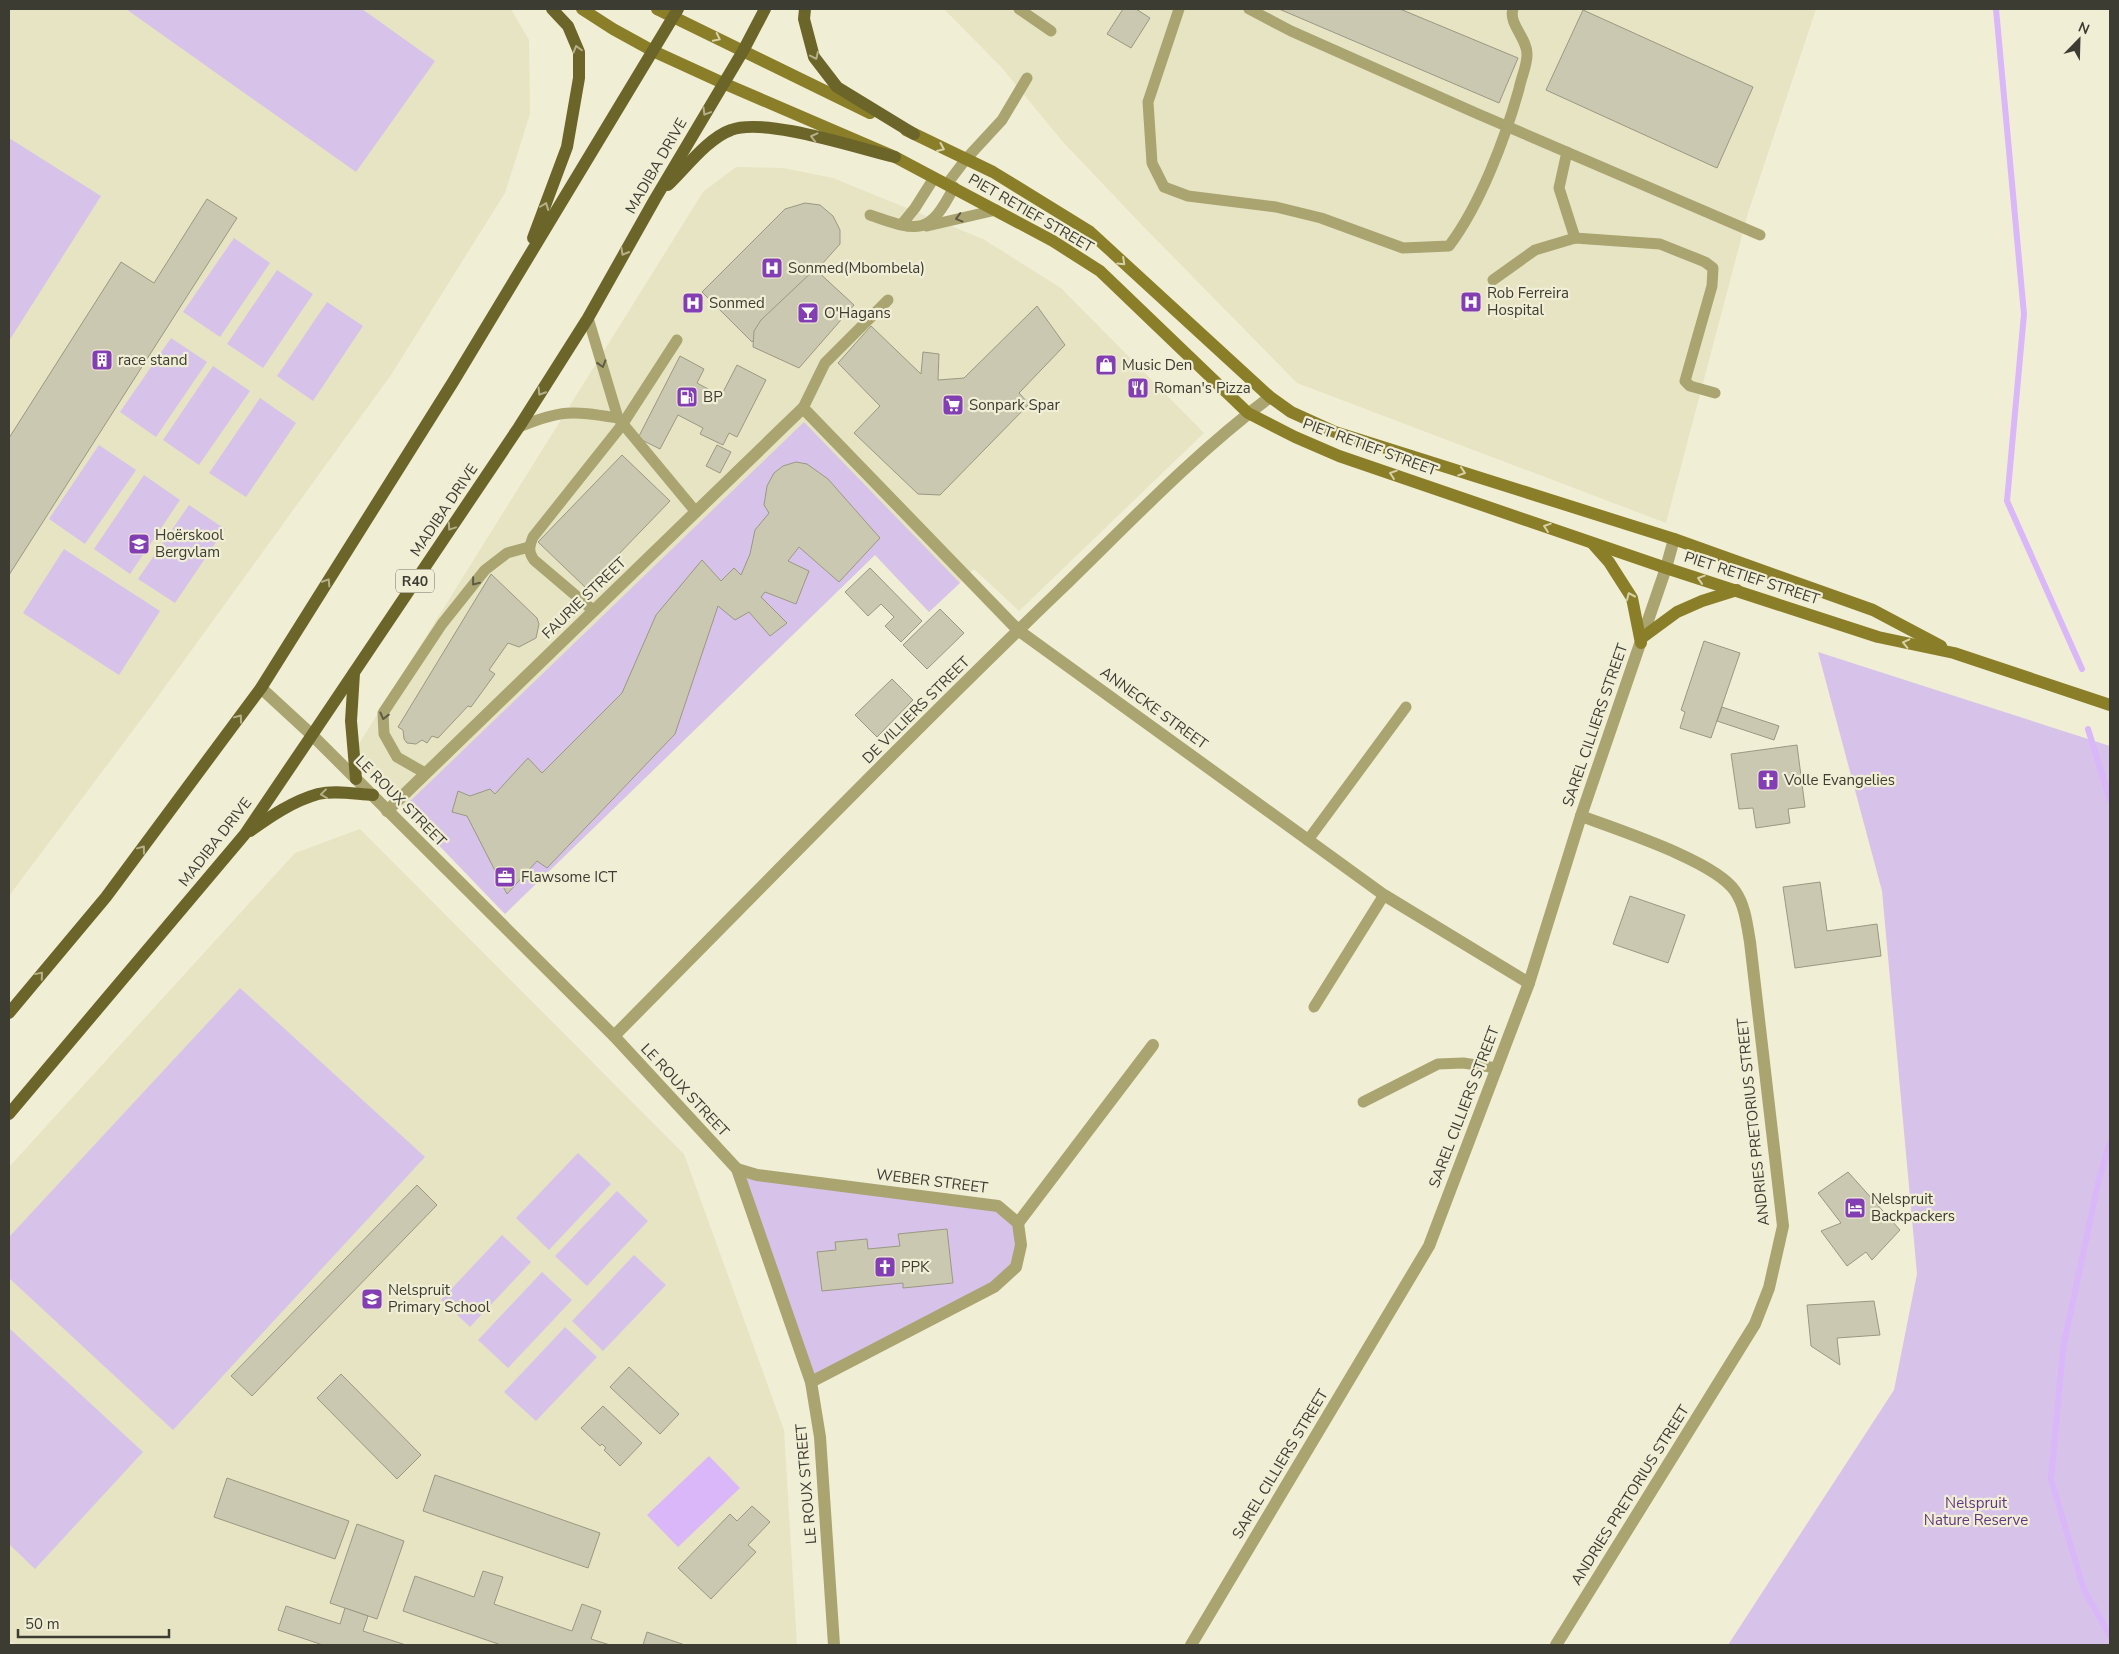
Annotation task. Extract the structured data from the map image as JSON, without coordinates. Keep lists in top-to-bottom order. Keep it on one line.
{"streets":{"main road":["MADIBA DRIVE","R40"],"street":["PIET RETIEF STREET","FAURIE STREET","ANNECKE STREET","DE VILLIERS STREET","SAREL CILLIERS STREET","LE ROUX STREET","ANDRIES PRETORIUS STREET","WEBER STREET"]},"crossings":[["MADIBA DRIVE","PIET RETIEF STREET"],["MADIBA DRIVE","LE ROUX STREET"],["PIET RETIEF STREET","DE VILLIERS STREET"],["PIET RETIEF STREET","SAREL CILLIERS STREET"],["FAURIE STREET","ANNECKE STREET"],["FAURIE STREET","LE ROUX STREET"],["ANNECKE STREET","DE VILLIERS STREET"],["ANNECKE STREET","SAREL CILLIERS STREET"],["DE VILLIERS STREET","LE ROUX STREET"],["SAREL CILLIERS STREET","ANDRIES PRETORIUS STREET"],["LE ROUX STREET","WEBER STREET"]],"parks":["Nelspruit Nature Reserve"],"places":{"hospital":["Sonmed(Mbombela)","Rob Ferreira Hospital","Sonmed"],"bar":["O'Hagans"],"building":["race stand"],"shop":["Music Den"],"restaurant":["Roman's Pizza"],"fuel station":["BP"],"supermarket":["Sonpark Spar"],"school or university":["Hoërskool Bergvlam","Nelspruit Primary School"],"church":["Volle Evangelies","PPK"],"office":["Flawsome ICT"],"hotel":["Nelspruit Backpackers"]},"scale_bar":"50 m","north":"top right"}
